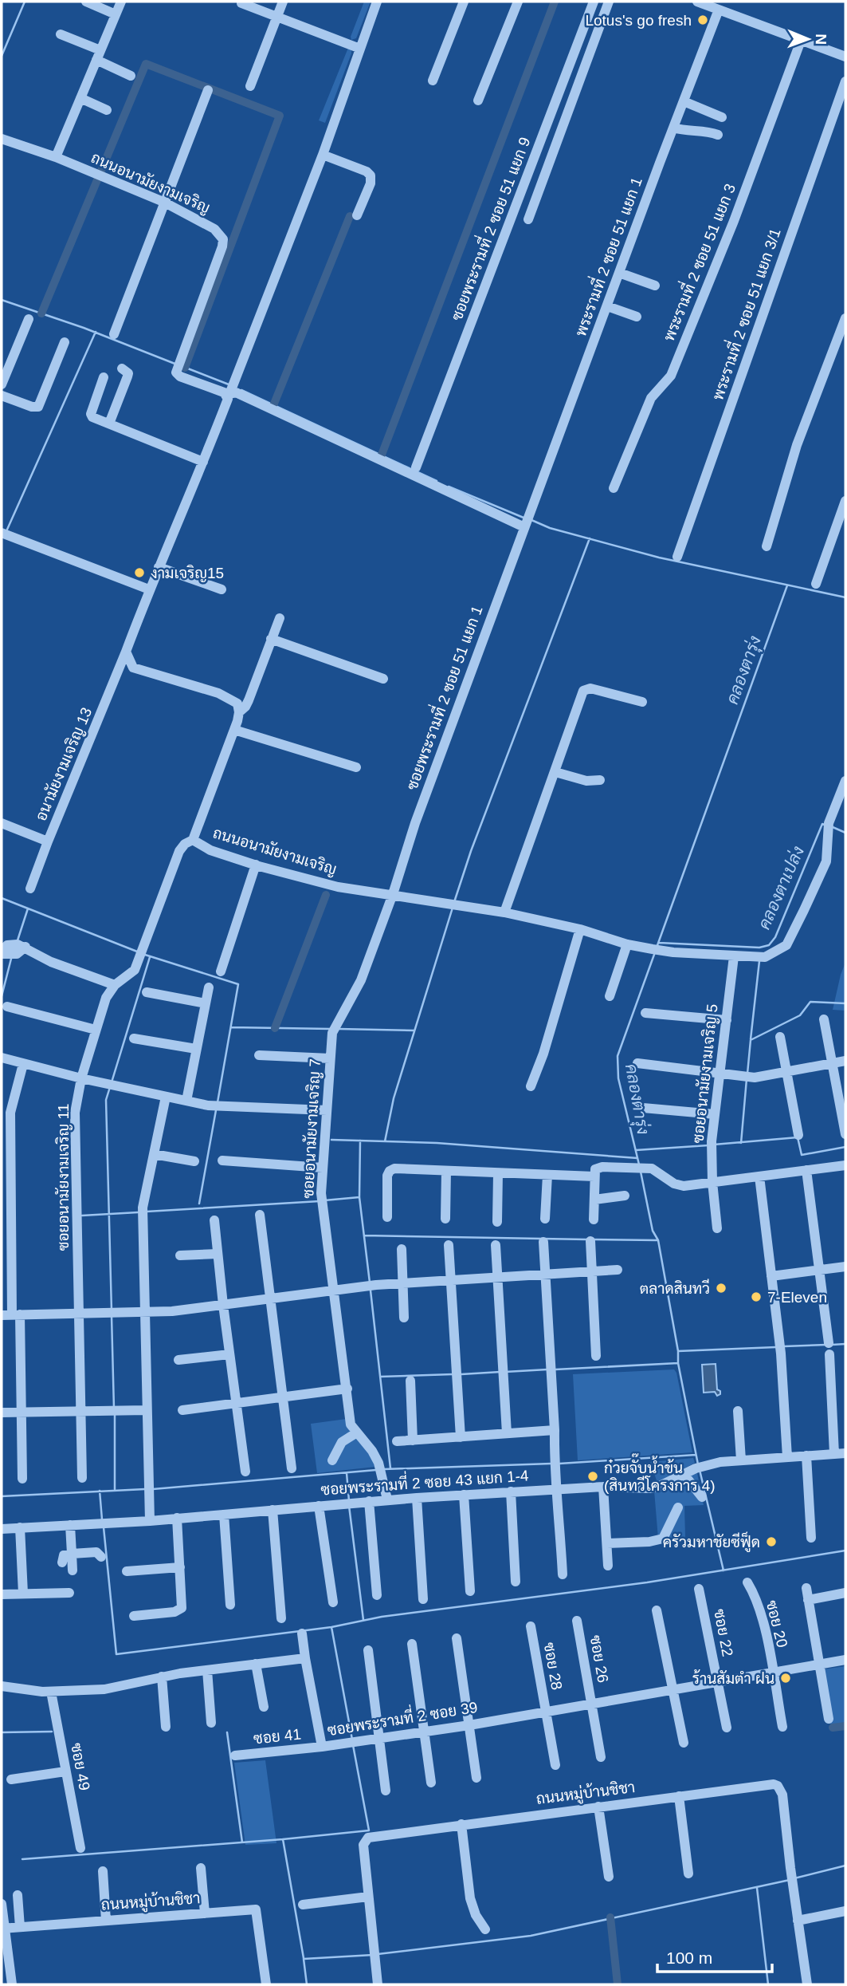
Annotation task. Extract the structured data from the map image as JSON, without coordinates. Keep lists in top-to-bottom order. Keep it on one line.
{"streets":{"street":["ถนนอนามัยงามเจริญ","ซอยพระรามที่ 2 ซอย 51 แยก 9","พระรามที่ 2 ซอย 51 แยก 1","พระรามที่ 2 ซอย 51 แยก 3","พระรามที่ 2 ซอย 51 แยก 3/1","ซอยพระรามที่ 2 ซอย 51 แยก 1","อนามัยงามเจริญ 13","ซอยอนามัยงามเจริญ 5","ซอยอนามัยงามเจริญ 7","ซอยอนามัยงามเจริญ 11","ซอยพระรามที่ 2 ซอย 43 แยก 1-4","ซอย 20","ซอย 22","ซอย 26","ซอย 28","ซอยพระรามที่ 2 ซอย 39","ซอย 41","ซอย 49","ถนนหมู่บ้านชิชา"]},"crossings":[["ถนนอนามัยงามเจริญ","ซอยพระรามที่ 2 ซอย 51 แยก 1"],["ถนนอนามัยงามเจริญ","ซอยอนามัยงามเจริญ 5"],["ถนนอนามัยงามเจริญ","ซอยอนามัยงามเจริญ 7"],["ถนนอนามัยงามเจริญ","ซอยอนามัยงามเจริญ 11"],["พระรามที่ 2 ซอย 51 แยก 1","ซอยพระรามที่ 2 ซอย 51 แยก 1"],["ซอยพระรามที่ 2 ซอย 51 แยก 1","ซอยอนามัยงามเจริญ 7"],["ซอยอนามัยงามเจริญ 7","ซอยพระรามที่ 2 ซอย 43 แยก 1-4"],["ซอย 20","ซอยพระรามที่ 2 ซอย 39"],["ซอย 22","ซอยพระรามที่ 2 ซอย 39"],["ซอย 26","ซอยพระรามที่ 2 ซอย 39"],["ซอย 28","ซอยพระรามที่ 2 ซอย 39"],["ซอยพระรามที่ 2 ซอย 39","ซอย 41"]],"water":["คลองตารุ่ง","คลองตาเปล่ง"],"places":["Lotus's go fresh","งามเจริญ15","ตลาดสินทวี","7-Eleven","ก๋วยจั๊บน้ำข้น (สินทวีโครงการ 4)","ครัวมหาชัยซีฟู็ด","ร้านสัมตำ ฝน"],"scale_bar":"100 m","north":"right"}
